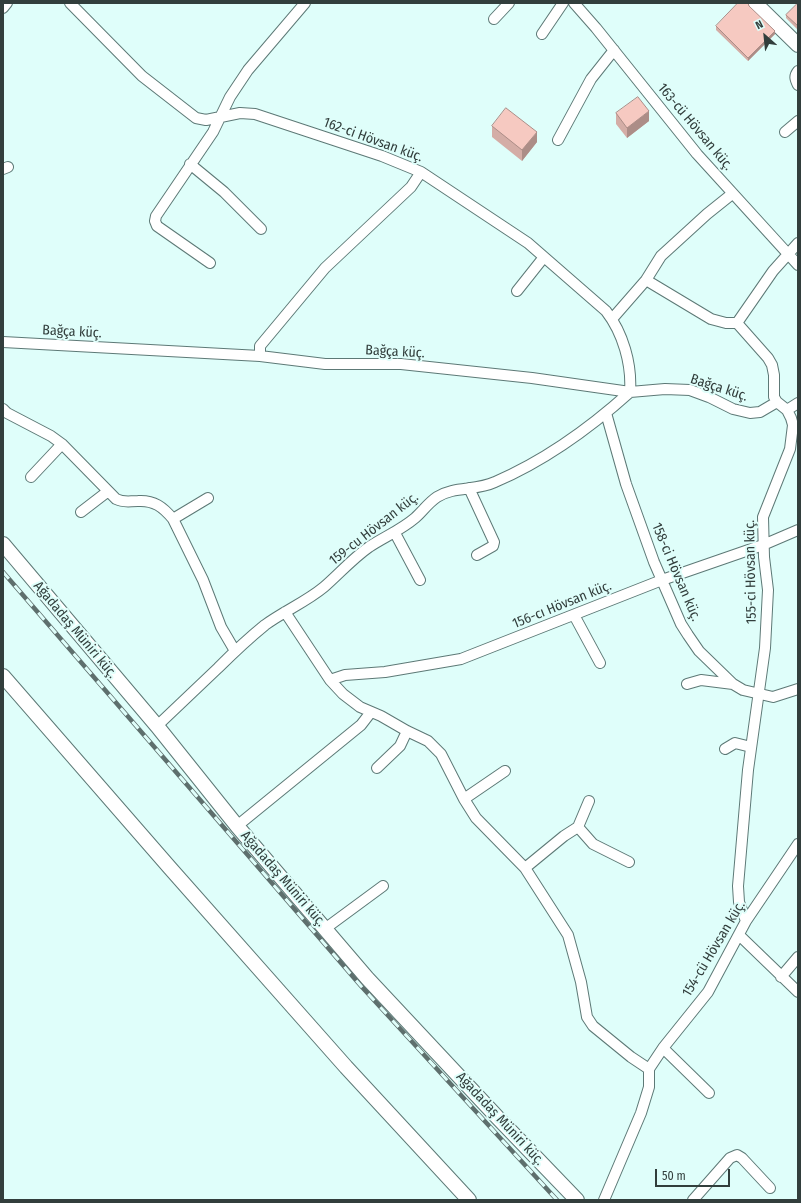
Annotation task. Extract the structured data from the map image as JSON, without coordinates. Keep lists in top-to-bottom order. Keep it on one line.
{"streets":{"street":["163-cü Hövsan küç.","162-ci Hövsan küç.","Bağça küç.","159-cu Hövsan küç.","158-ci Hövsan küç.","155-ci Hövsan küç.","156-cı Hövsan küç.","Ağadadaş Müniri küç.","154-cü Hövsan küç."]},"crossings":[["162-ci Hövsan küç.","Bağça küç."],["162-ci Hövsan küç.","159-cu Hövsan küç."],["Bağça küç.","159-cu Hövsan küç."],["159-cu Hövsan küç.","158-ci Hövsan küç."],["159-cu Hövsan küç.","Ağadadaş Müniri küç."],["158-ci Hövsan küç.","155-ci Hövsan küç."],["158-ci Hövsan küç.","156-cı Hövsan küç."],["155-ci Hövsan küç.","156-cı Hövsan küç."],["155-ci Hövsan küç.","154-cü Hövsan küç."]],"scale_bar":"50 m","north":"top left"}
